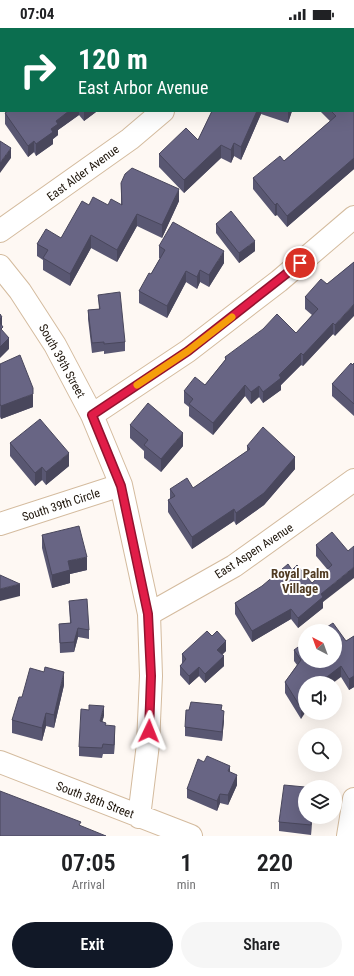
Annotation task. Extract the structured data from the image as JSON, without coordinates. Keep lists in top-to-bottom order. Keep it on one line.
{"streets":{"street":["East Alder Avenue","South 39th Street","South 39th Circle","East Aspen Avenue","South 38th Street"]},"crossings":[["South 39th Street","South 39th Circle"],["South 39th Street","East Aspen Avenue"],["South 39th Street","South 38th Street"]],"districts":["Royal Palm Village"],"north":"top left","page":{"status":"07:04","turn":["120 m","East Arbor Avenue"],"eta":["07:05","Arrival","1","min","220","m"],"buttons":["Exit","Share"]}}
